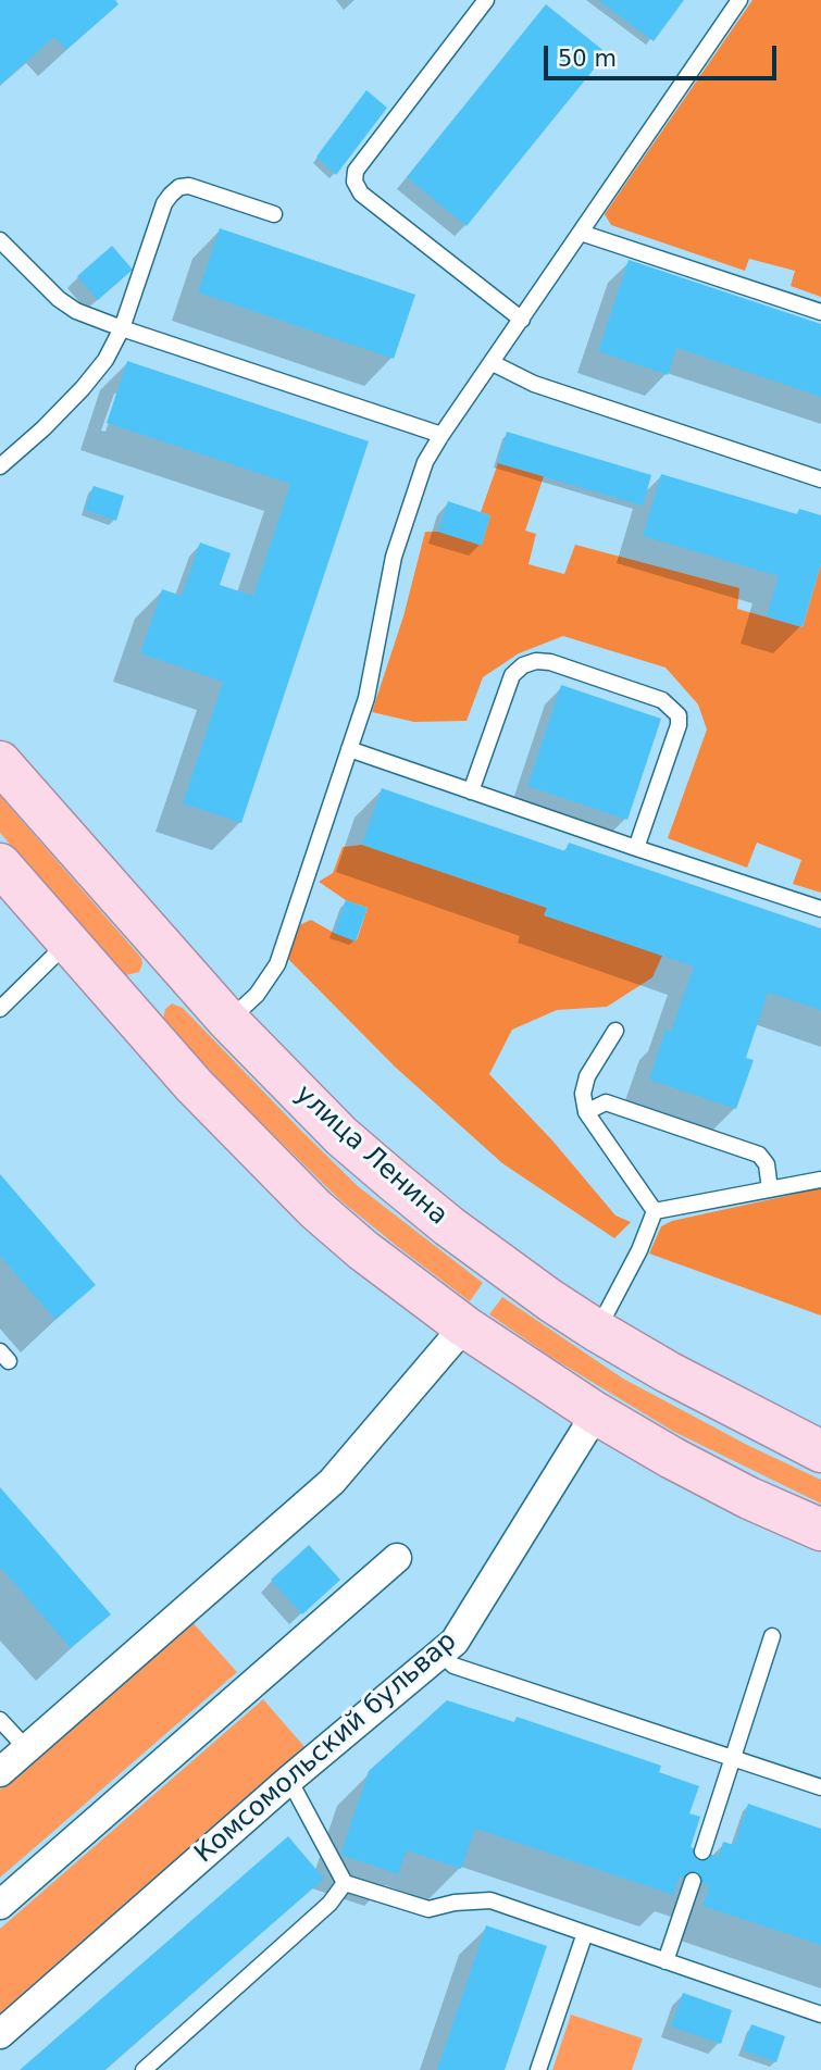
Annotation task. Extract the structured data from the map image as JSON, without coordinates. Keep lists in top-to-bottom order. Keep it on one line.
{"streets":{"main road":["улица Ленина"],"street":["Комсомольский бульвар"]},"scale_bar":"50 m"}
